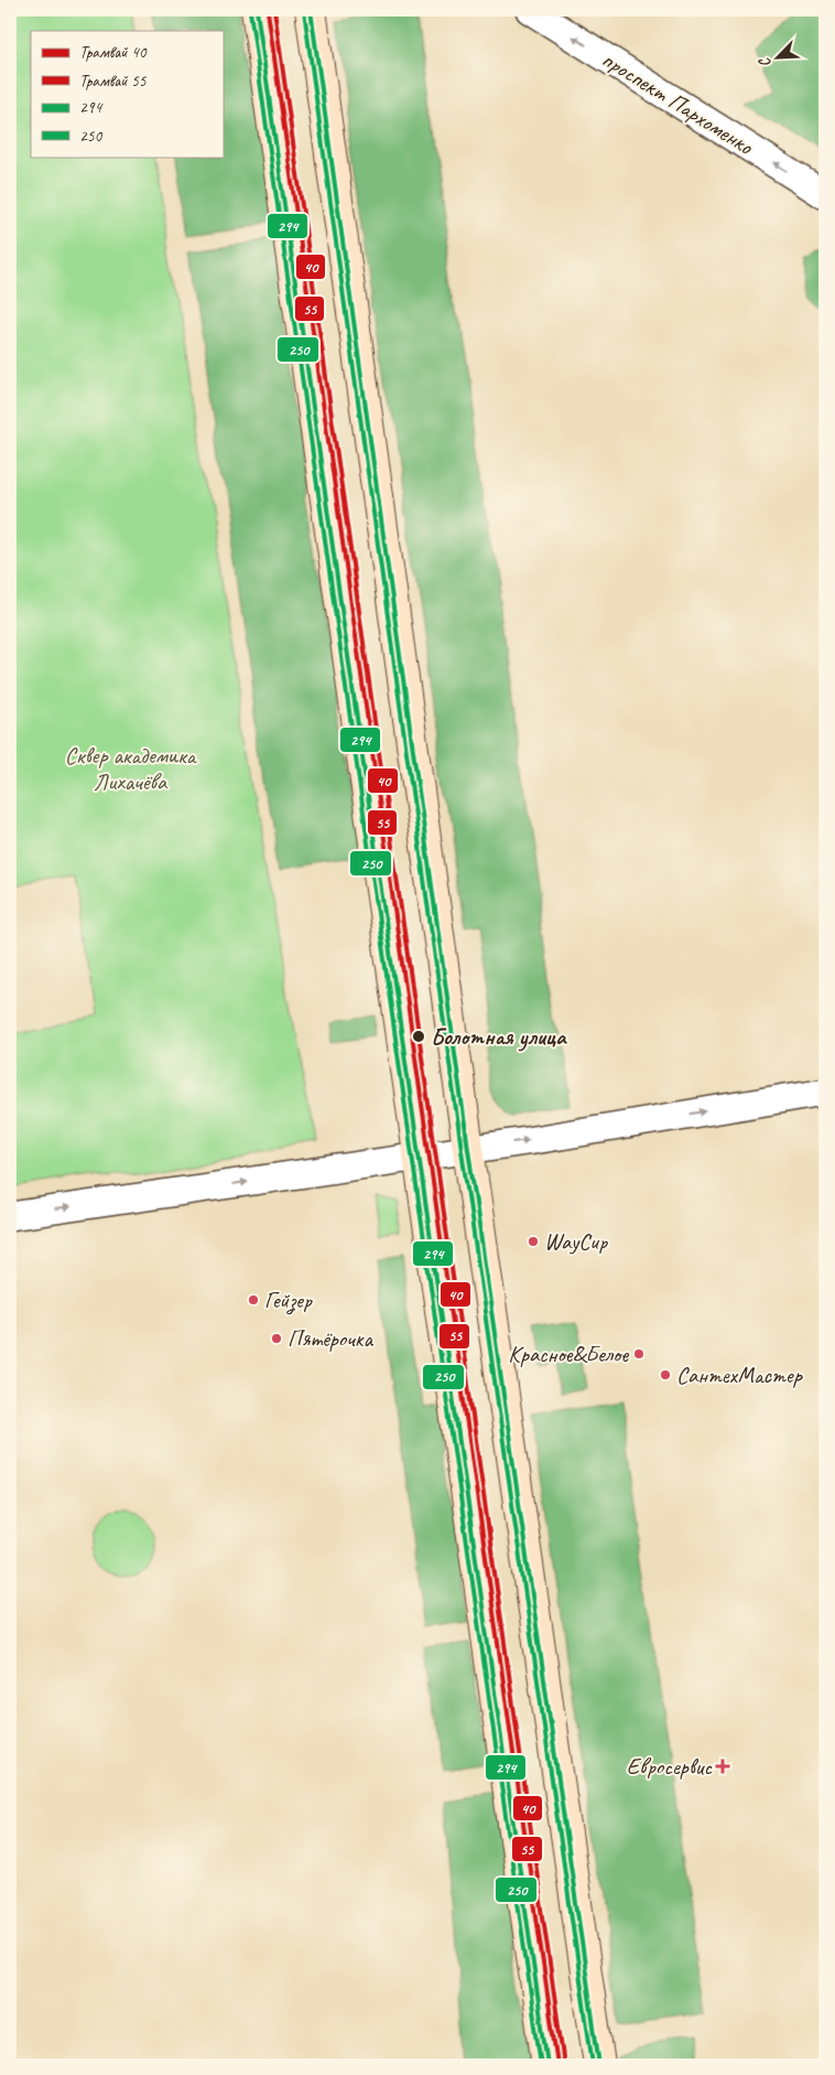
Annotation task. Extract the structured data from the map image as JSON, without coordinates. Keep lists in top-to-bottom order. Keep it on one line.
{"streets":{"street":["проспект Пархоменко"]},"one_way":["проспект Пархоменко"],"parks":["Сквер академика Лихачёва"],"places":{"other":["Болотная улица","WayCup","Гейзер","Пятёрочка","Красное&Белое","СантехМастер"],"health":["Евросервис"]},"lines":["tram line 40","transit line 294","tram line 55","transit line 250"],"legend":["Трамвай 40","Трамвай 55","294","250"],"north":"bottom left"}
